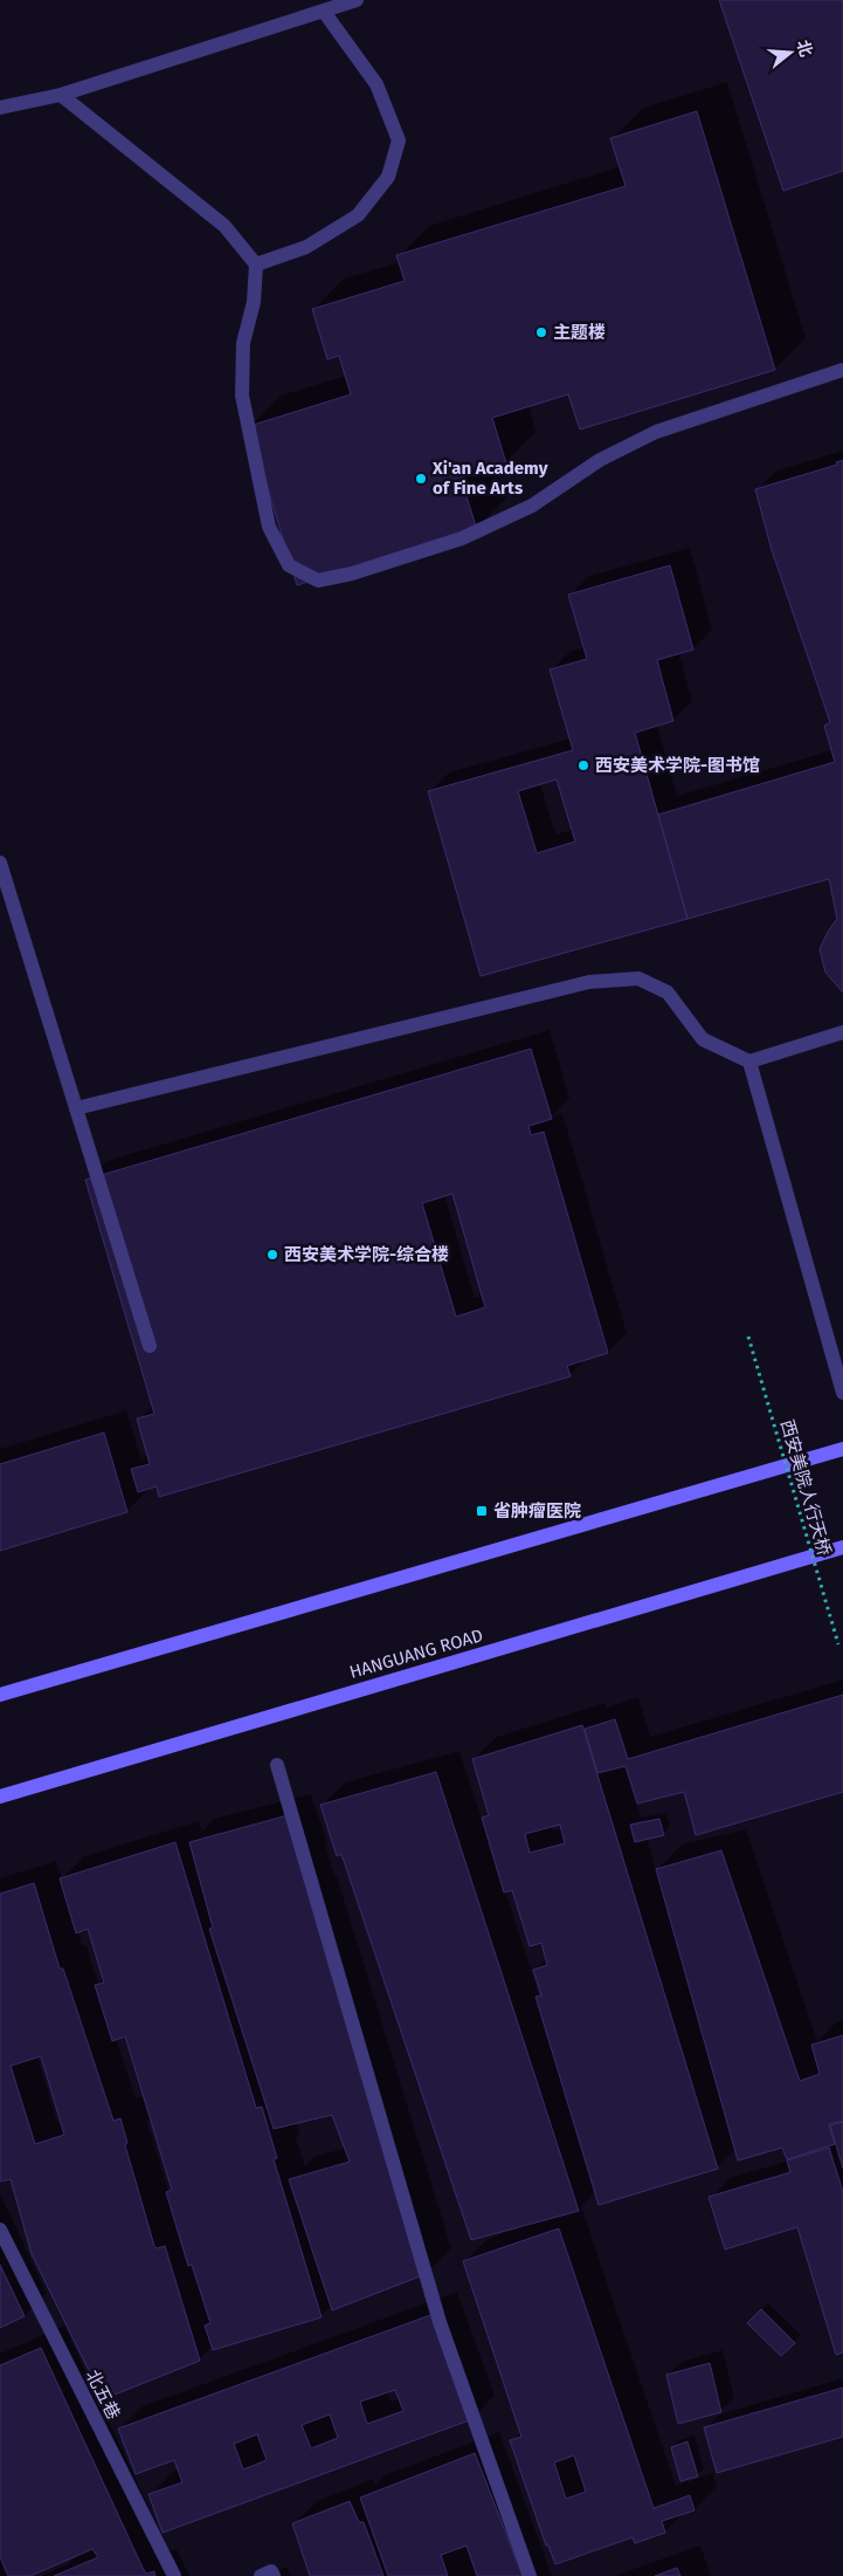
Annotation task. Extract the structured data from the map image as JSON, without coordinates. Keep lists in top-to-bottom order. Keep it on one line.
{"streets":{"main road":["HANGUANG ROAD"],"street":["北五巷"],"path":["西安美院人行天桥"]},"places":{"other":["主题楼","Xi'an Academy of Fine Arts","西安美术学院-图书馆","西安美术学院-综合楼"],"transit":["省肿瘤医院"]},"north":"right"}
